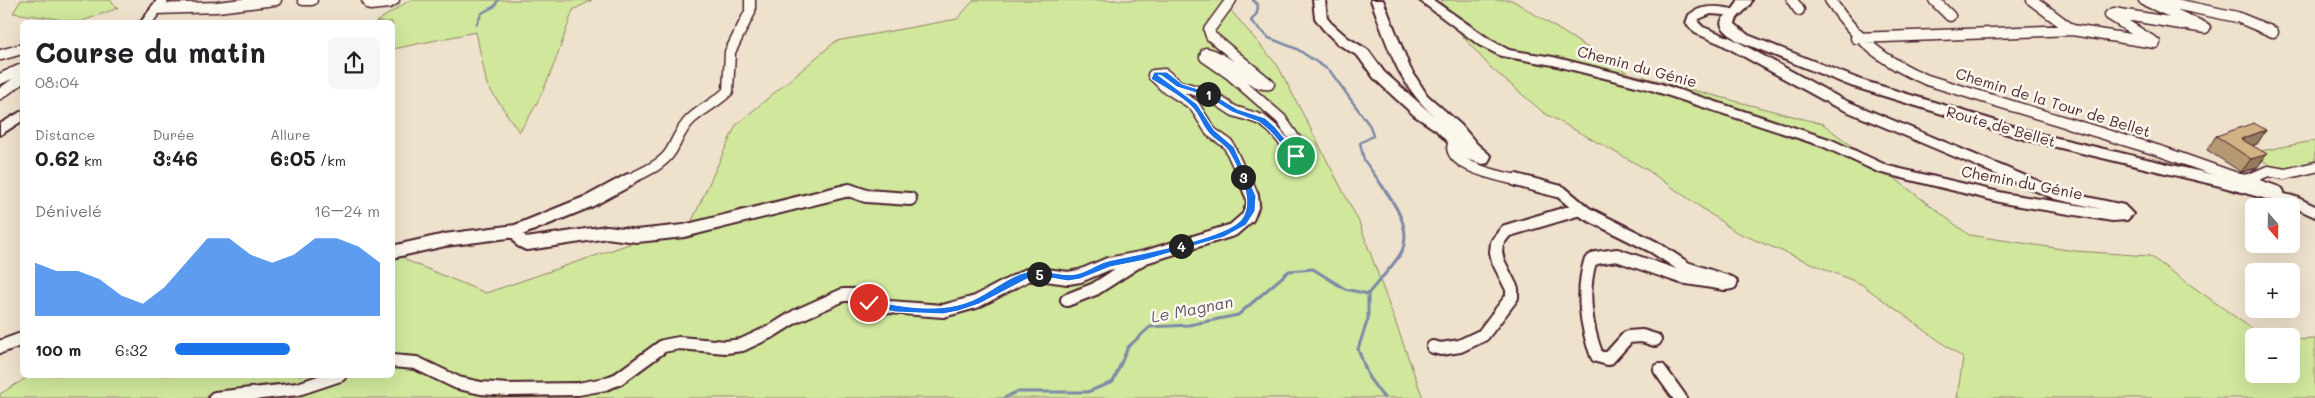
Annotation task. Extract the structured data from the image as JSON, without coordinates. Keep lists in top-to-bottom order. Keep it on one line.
{"streets":{"main road":["Route de Bellet"],"street":["Chemin du Génie","Chemin de la Tour de Bellet"]},"crossings":[["Chemin du Génie","Route de Bellet"]],"water":["Le Magnan"],"north":"bottom","page":{"heading":["Course du matin","08:04"],"pins":["1","3","4","5"],"stats":[["Distance","0.62 km"],["Durée","3:46"],["Allure","6:05 /km"]],"chart":["Dénivelé","16–24 m"],"map_buttons":["+","−"],"list":[{"name":"100 m","note":"6:32"}]}}
